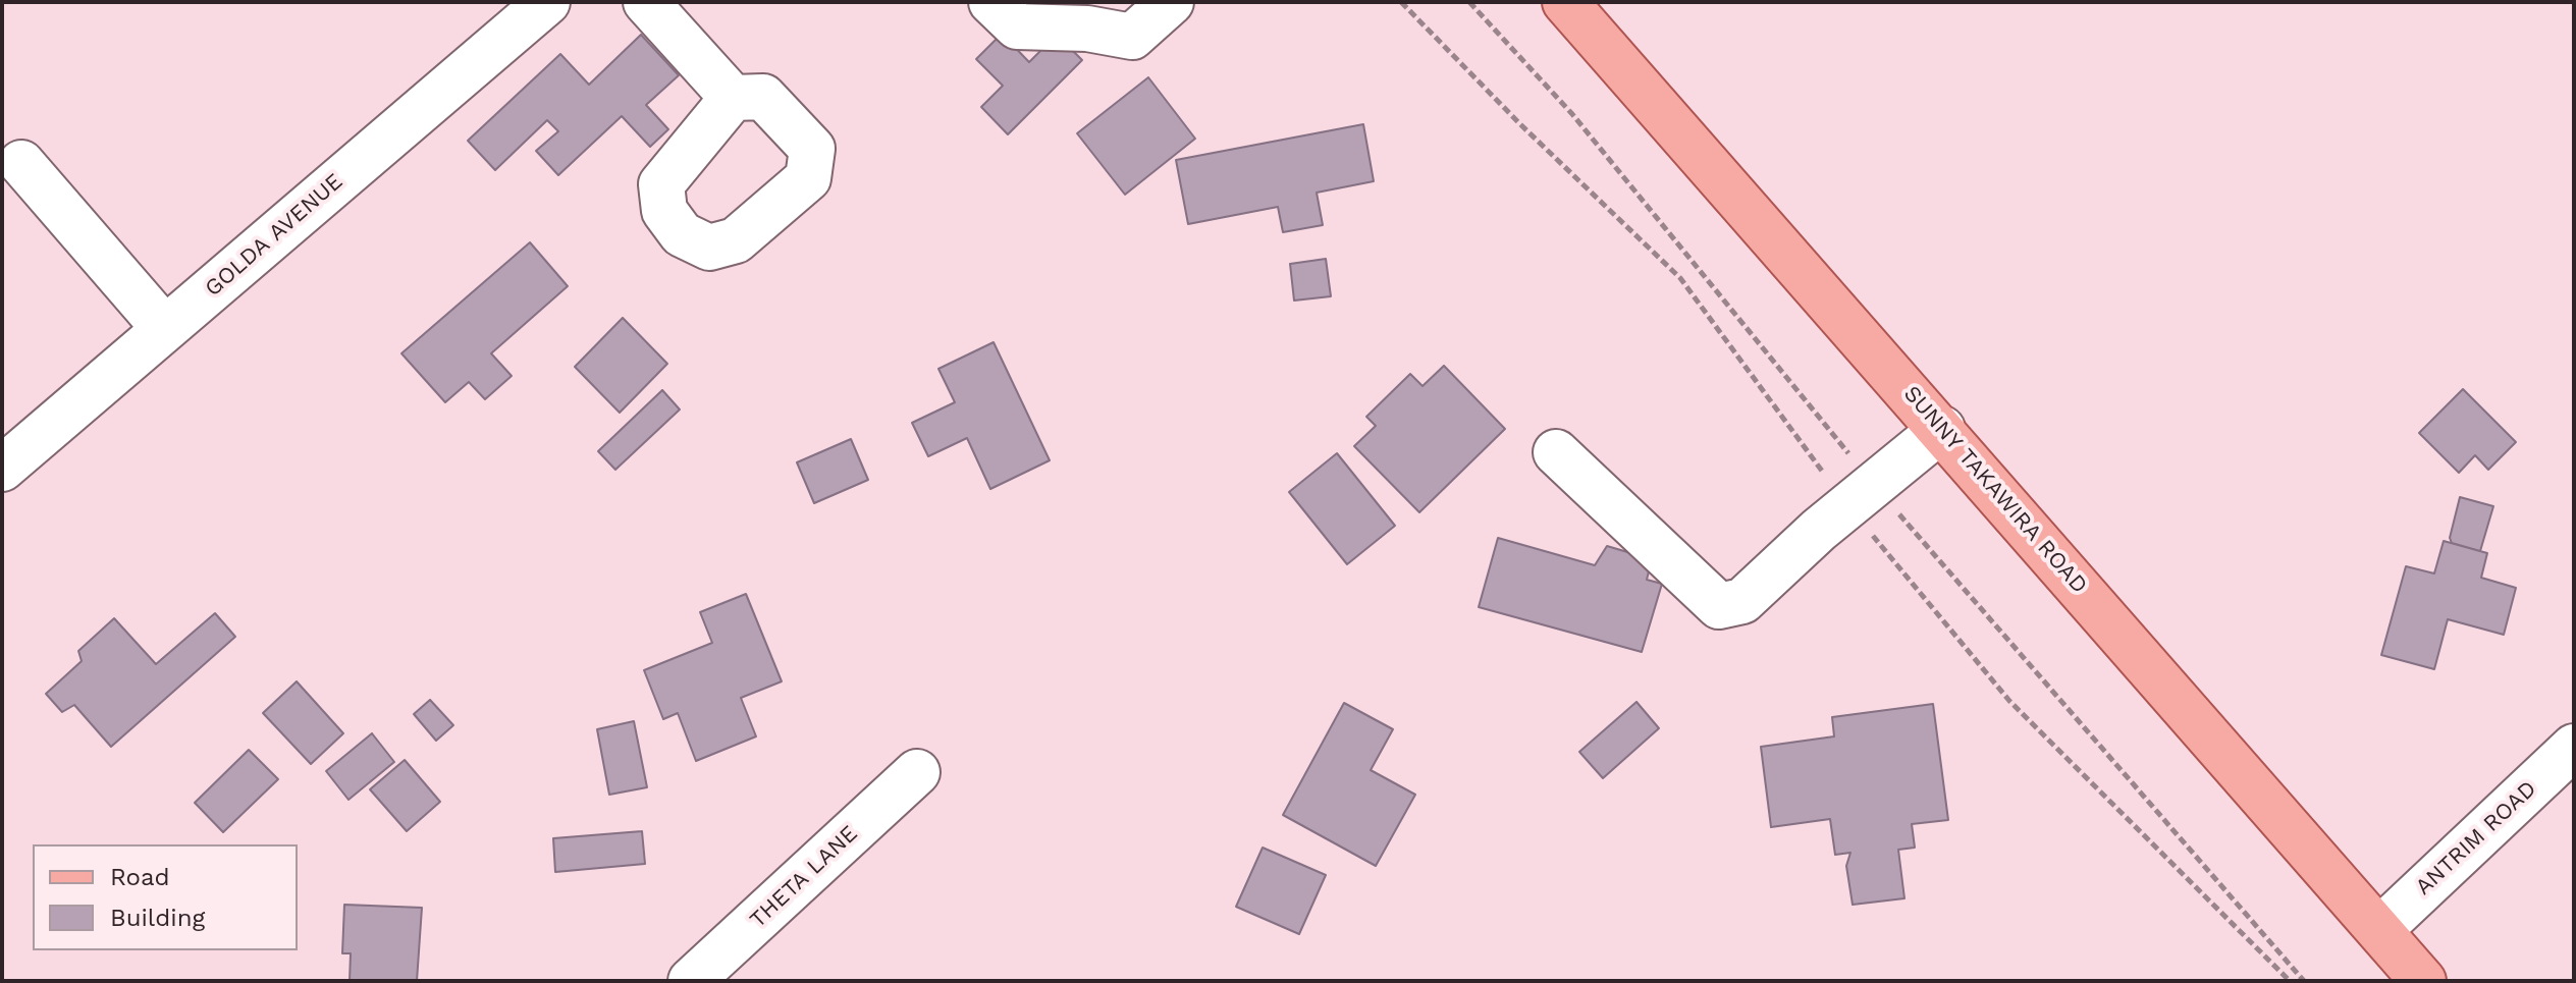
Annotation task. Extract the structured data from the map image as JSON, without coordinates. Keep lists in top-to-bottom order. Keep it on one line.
{"streets":{"main road":["SUNNY TAKAWIRA ROAD"],"street":["GOLDA AVENUE","ANTRIM ROAD","THETA LANE"]},"crossings":[["SUNNY TAKAWIRA ROAD","ANTRIM ROAD"]],"legend":["Road","Building"]}
